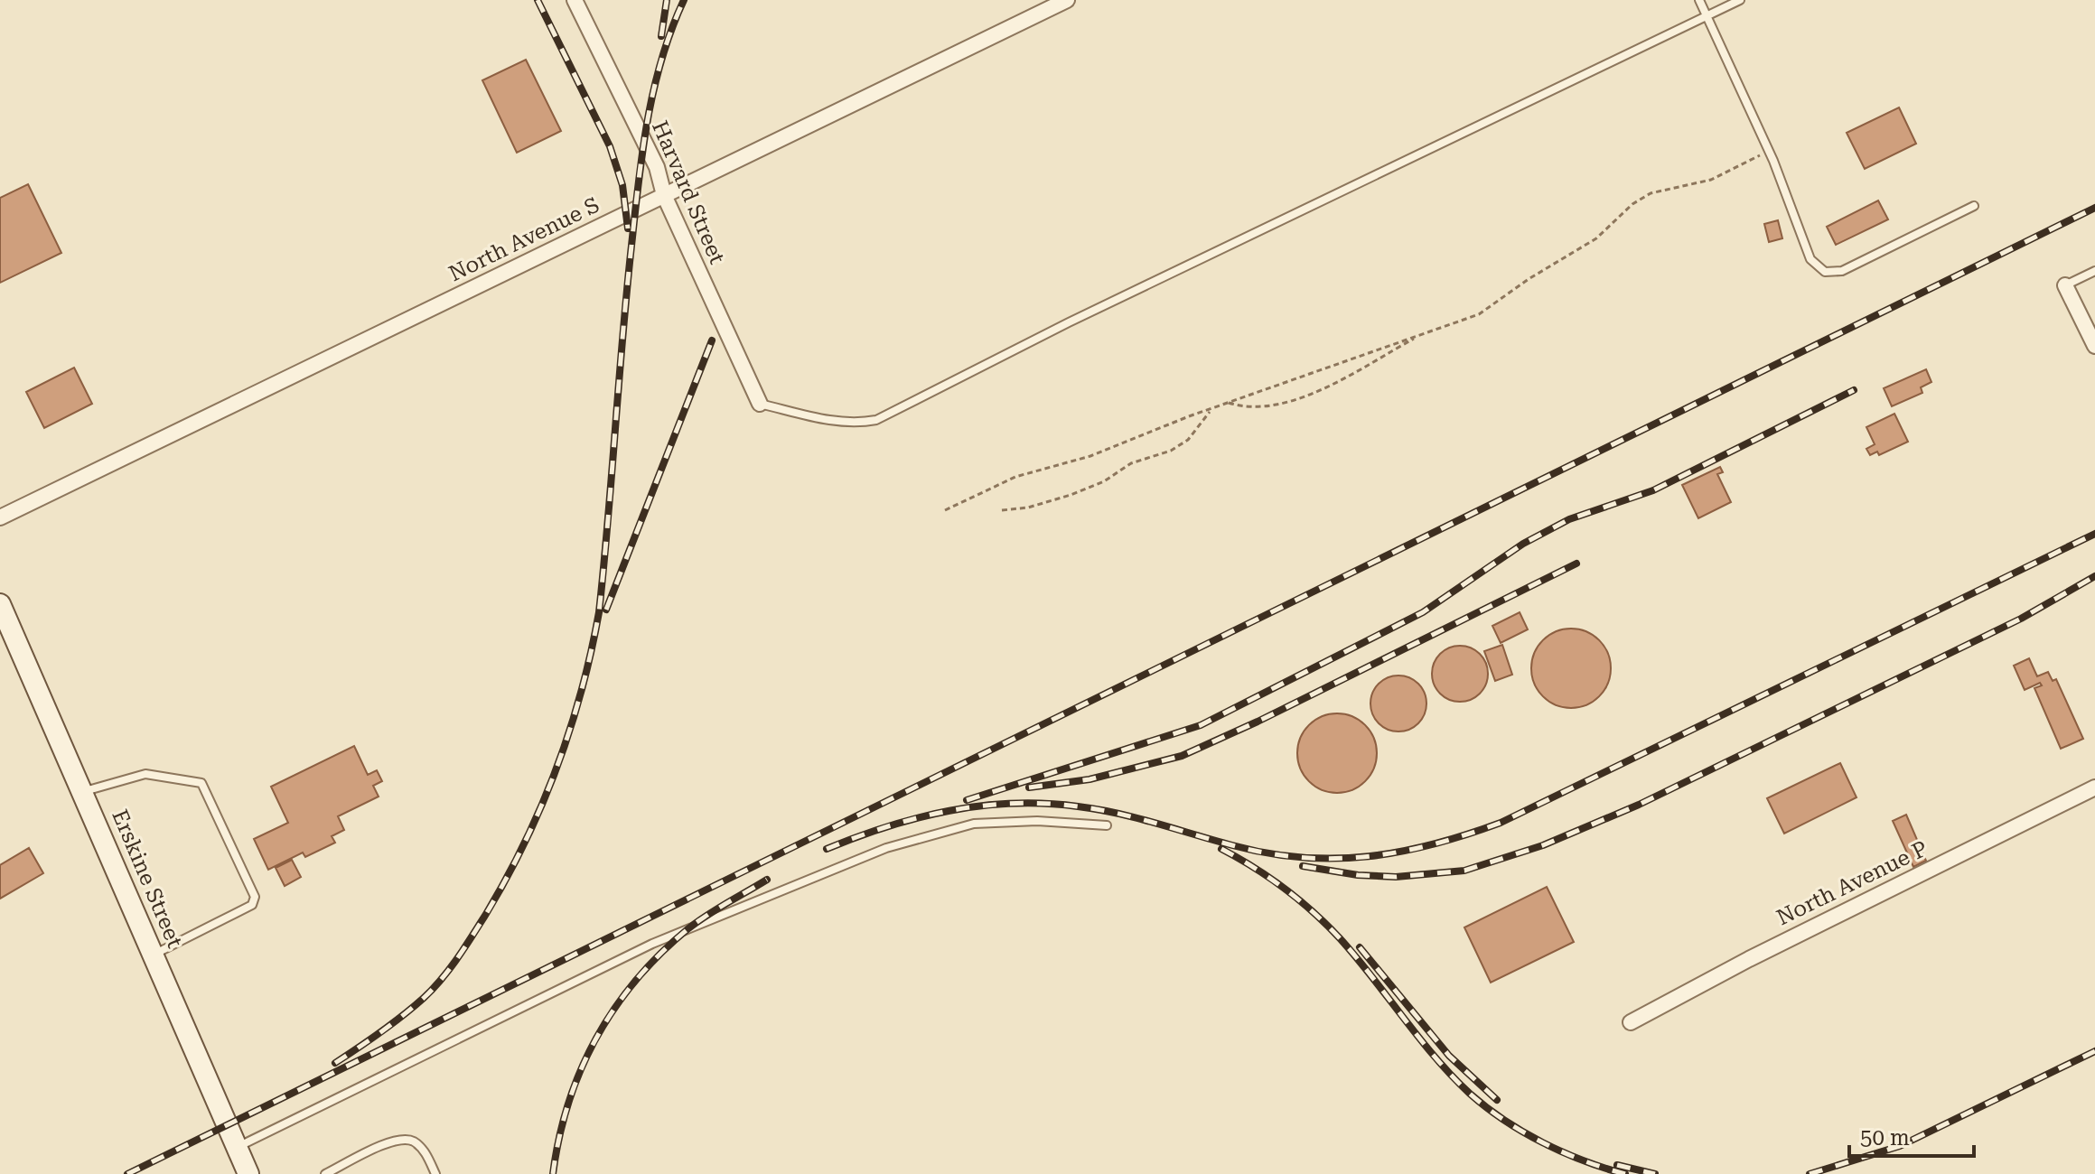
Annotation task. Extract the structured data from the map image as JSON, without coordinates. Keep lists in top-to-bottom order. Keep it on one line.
{"streets":{"main road":["Erskine Street"],"street":["Harvard Street","North Avenue S","North Avenue P"]},"crossings":[["Harvard Street","North Avenue S"]],"scale_bar":"50 m"}
